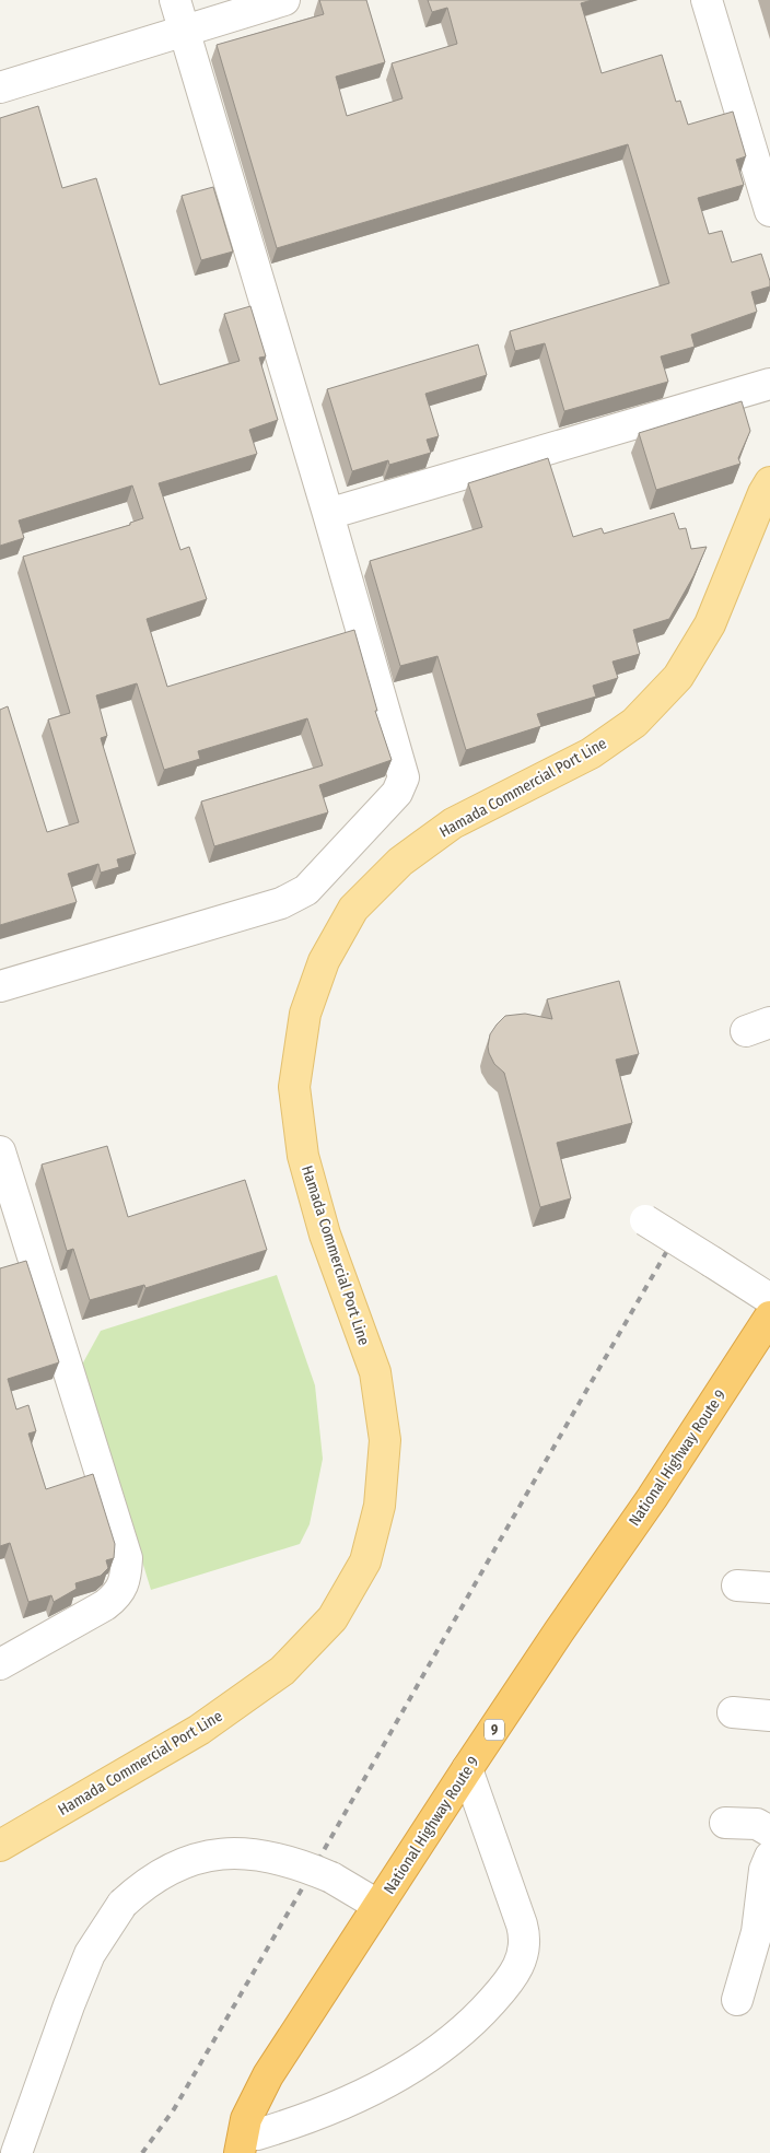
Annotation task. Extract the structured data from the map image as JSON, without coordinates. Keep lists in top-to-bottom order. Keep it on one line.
{"streets":{"highway":["National Highway Route 9","9"],"main road":["Hamada Commercial Port Line"]}}
